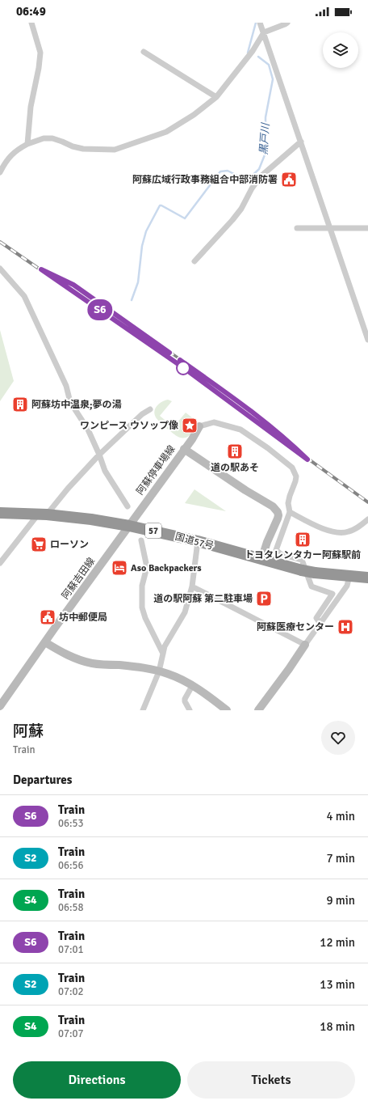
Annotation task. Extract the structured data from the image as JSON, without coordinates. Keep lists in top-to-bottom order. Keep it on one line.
{"streets":{"highway":["57","国道57号"],"street":["阿蘇停車場線","阿蘇吉田線"]},"crossings":[["阿蘇停車場線","国道57号"],["阿蘇停車場線","阿蘇吉田線"],["国道57号","阿蘇吉田線"]],"water":["黒戸川"],"places":{"public building":["阿蘇広域行政事務組合中部消防署","坊中郵便局"],"building":["阿蘇坊中温泉;夢の湯","道の駅あそ","トヨタレンタカー阿蘇駅前"],"place":["ワンピース ウソップ像"],"supermarket":["ローソン"],"hotel":["Aso Backpackers"],"parking":["道の駅阿蘇 第二駐車場"],"hospital":["阿蘇医療センター"]},"page":{"status":"06:49","on_map":"S6","heading":[["阿蘇","Train"],"Departures"],"list":[{"mark":"S6","name":"Train","note":"06:53","value":"4 min"},{"mark":"S2","name":"Train","note":"06:56","value":"7 min"},{"mark":"S4","name":"Train","note":"06:58","value":"9 min"},{"mark":"S6","name":"Train","note":"07:01","value":"12 min"},{"mark":"S2","name":"Train","note":"07:02","value":"13 min"},{"mark":"S4","name":"Train","note":"07:07","value":"18 min"}],"buttons":["Directions","Tickets"]}}
